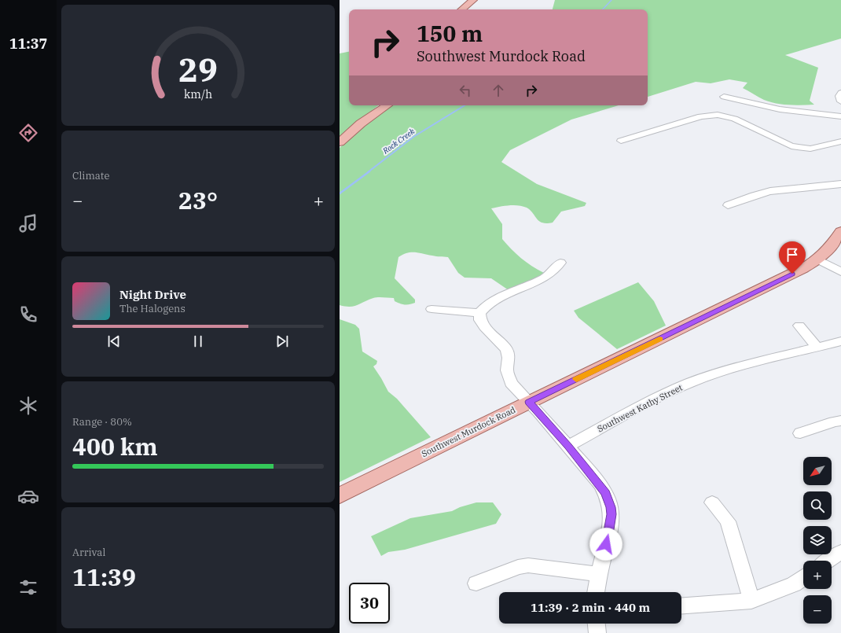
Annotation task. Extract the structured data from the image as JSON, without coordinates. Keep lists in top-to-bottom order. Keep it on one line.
{"streets":{"main road":["Southwest Murdock Road"],"street":["Southwest Kathy Street"]},"water":["Rock Creek"],"north":"bottom left","page":{"tabs":"11:37","turn":["150 m","Southwest Murdock Road"],"tile":["Climate",["Range · 80%","400 km"],["Arrival","11:39"]],"heat":["−","23°","+"],"song":["Night Drive","The Halogens"],"map_buttons":["+","−"],"limit":"30","trip":"11:39 · 2 min · 440 m","gauge":["29","km/h"]}}
